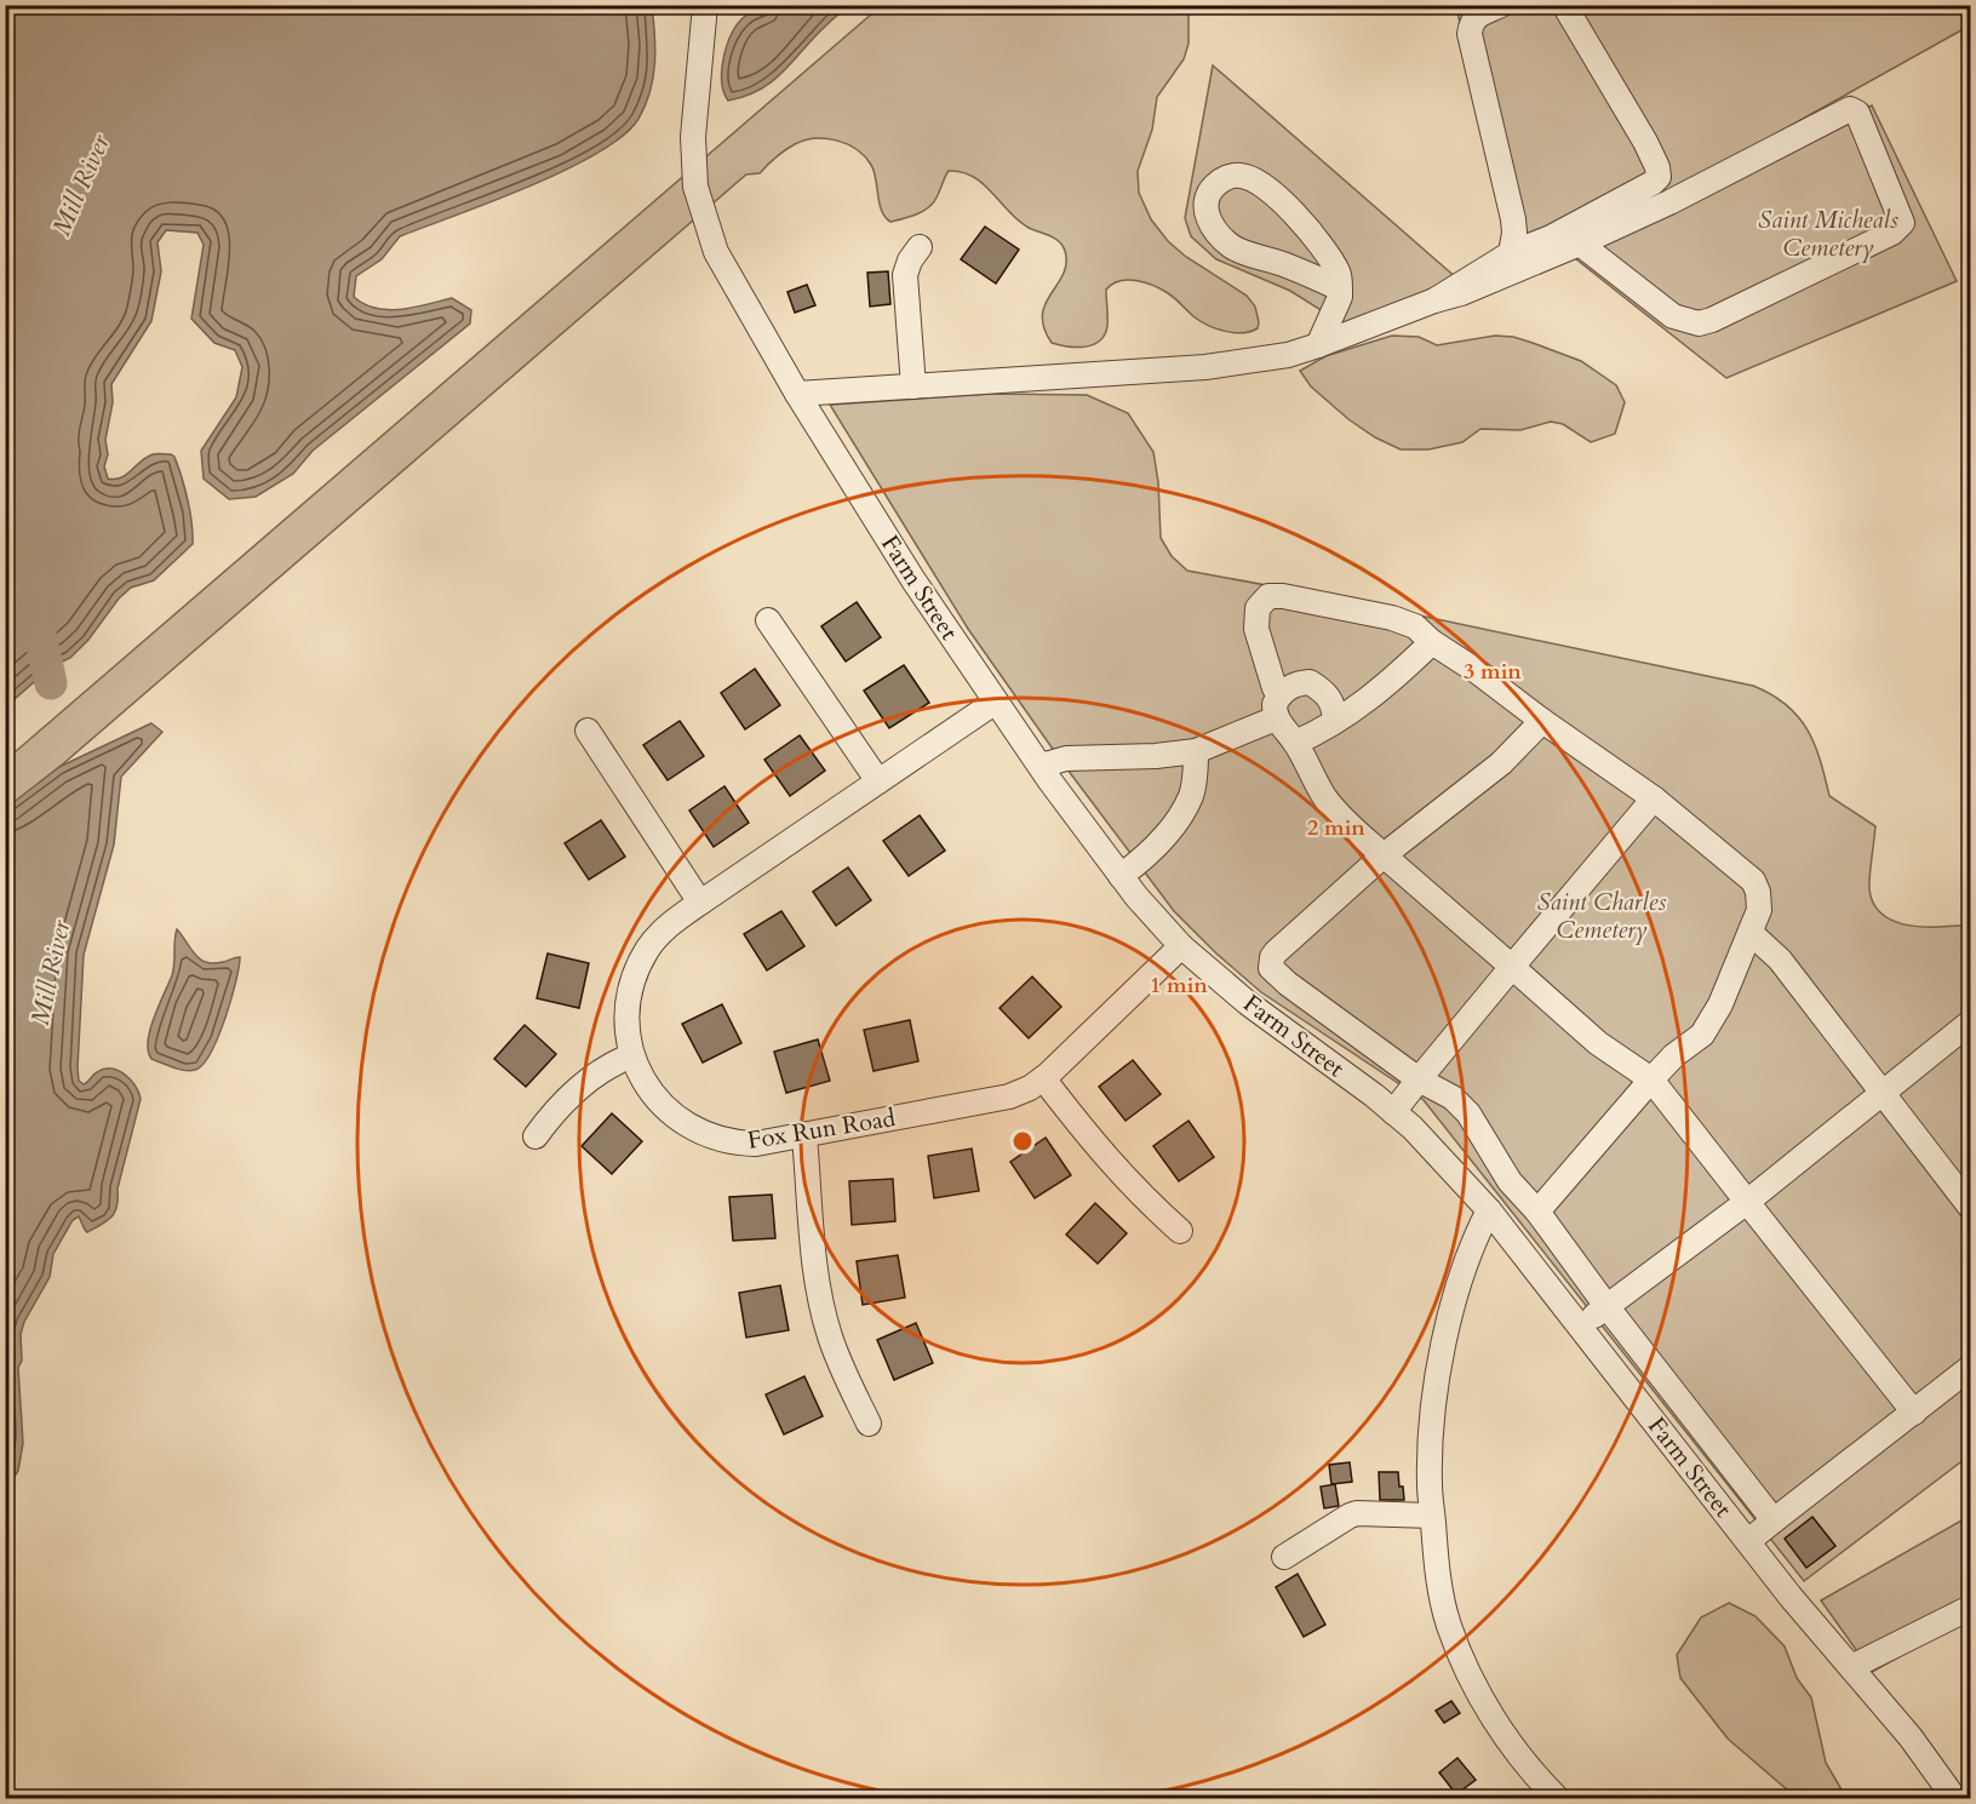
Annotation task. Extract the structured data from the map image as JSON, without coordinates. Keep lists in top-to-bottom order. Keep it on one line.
{"streets":{"street":["Farm Street","Fox Run Road"]},"crossings":[["Farm Street","Fox Run Road"]],"water":["Mill River"],"parks":["Saint Micheals Cemetery","Saint Charles Cemetery"],"rings":["3 min","2 min","1 min"]}
